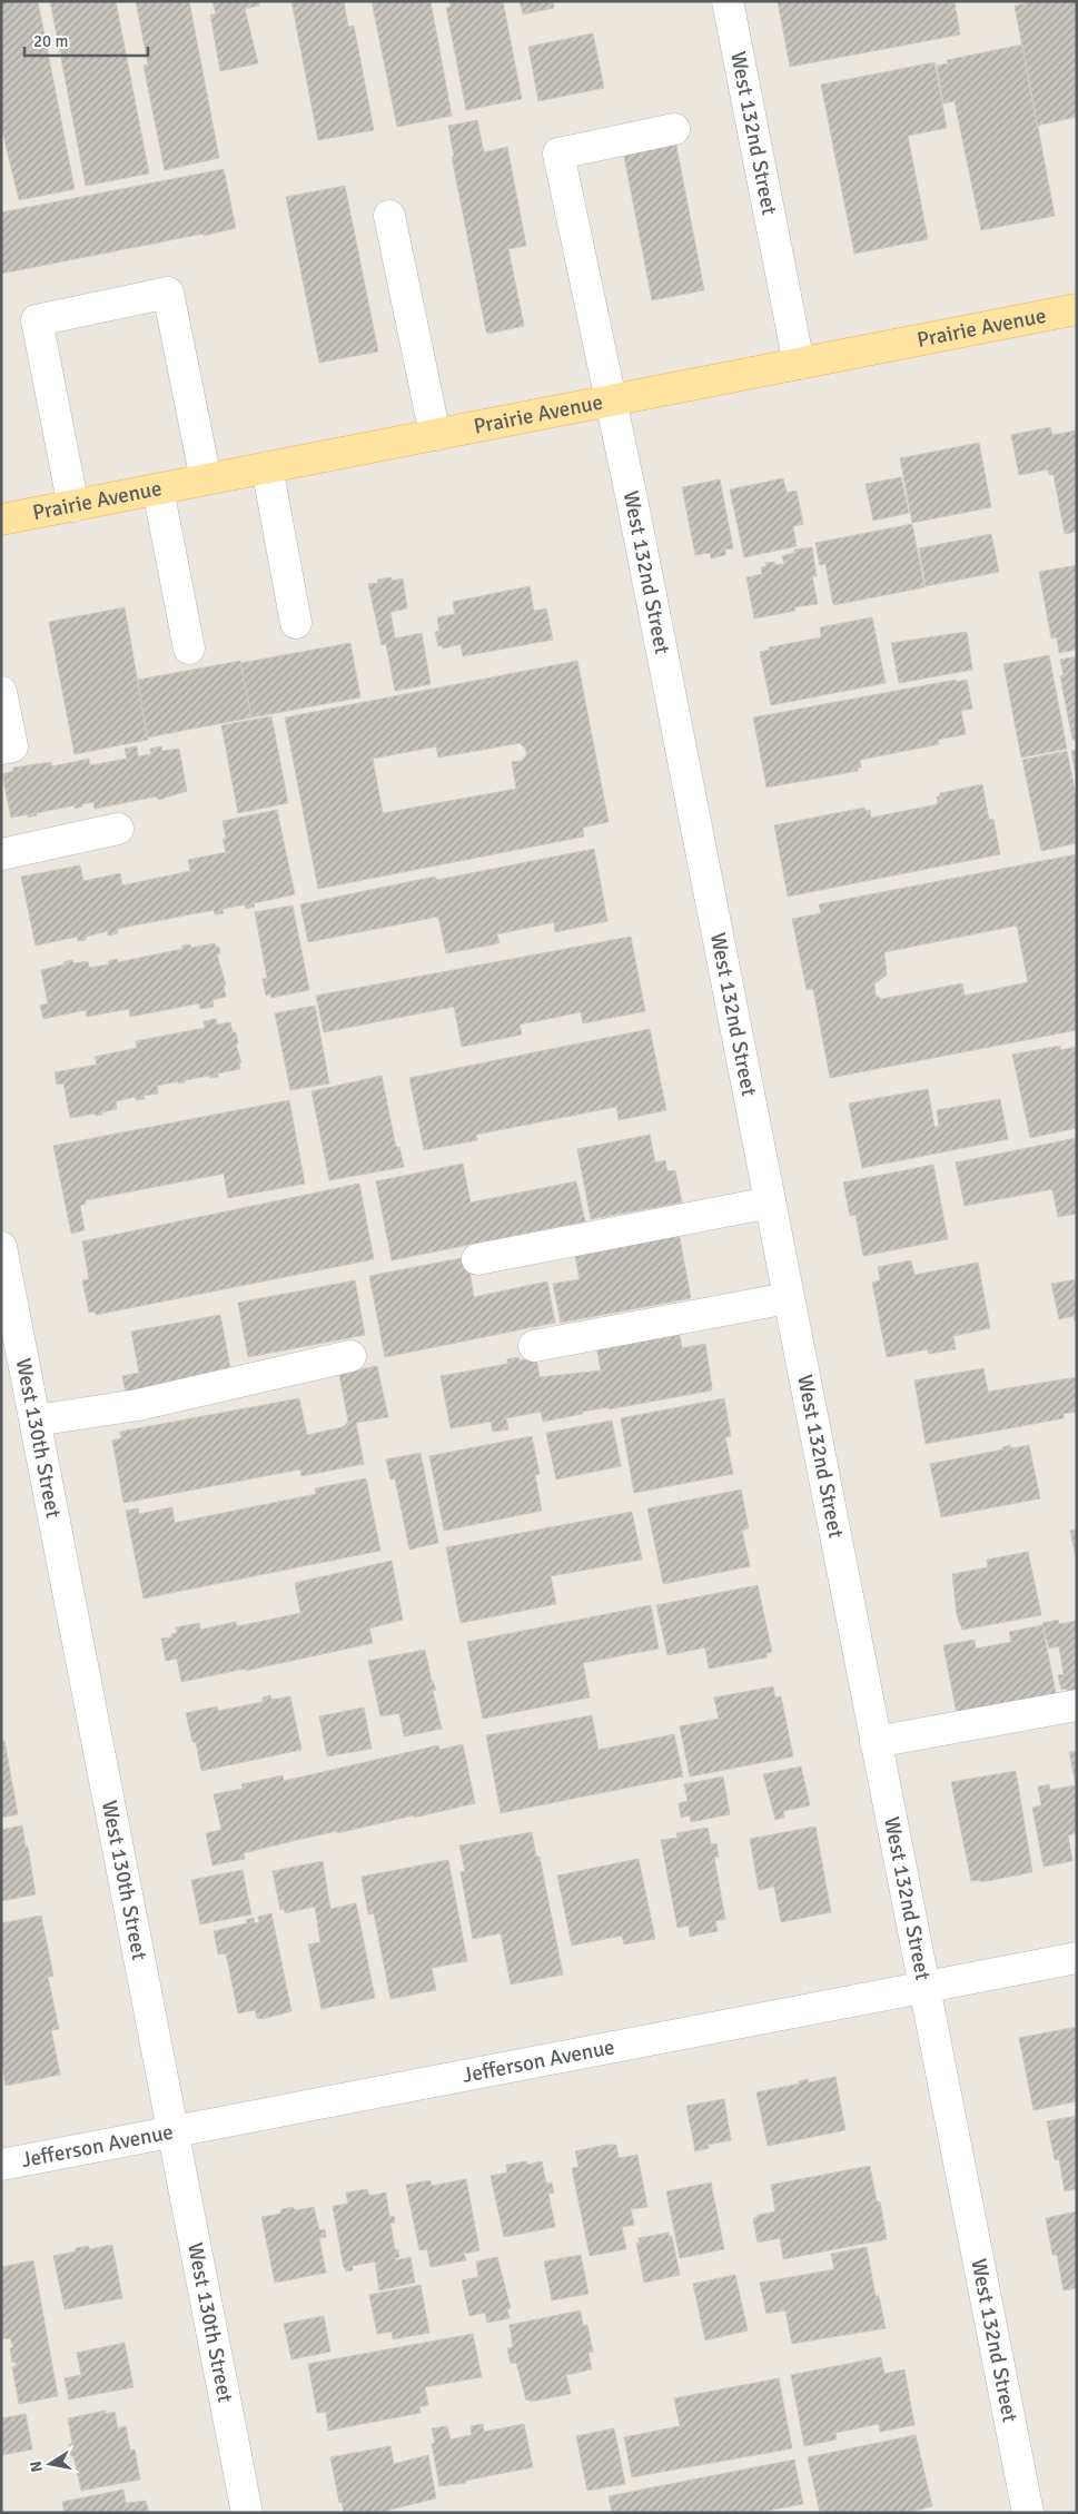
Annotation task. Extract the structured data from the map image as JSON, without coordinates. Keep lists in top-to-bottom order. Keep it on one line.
{"streets":{"main road":["Prairie Avenue"],"street":["West 132nd Street","West 130th Street","Jefferson Avenue"]},"crossings":[["West 132nd Street","Prairie Avenue"],["West 132nd Street","Jefferson Avenue"],["West 130th Street","Jefferson Avenue"]],"scale_bar":"20 m","north":"left"}
